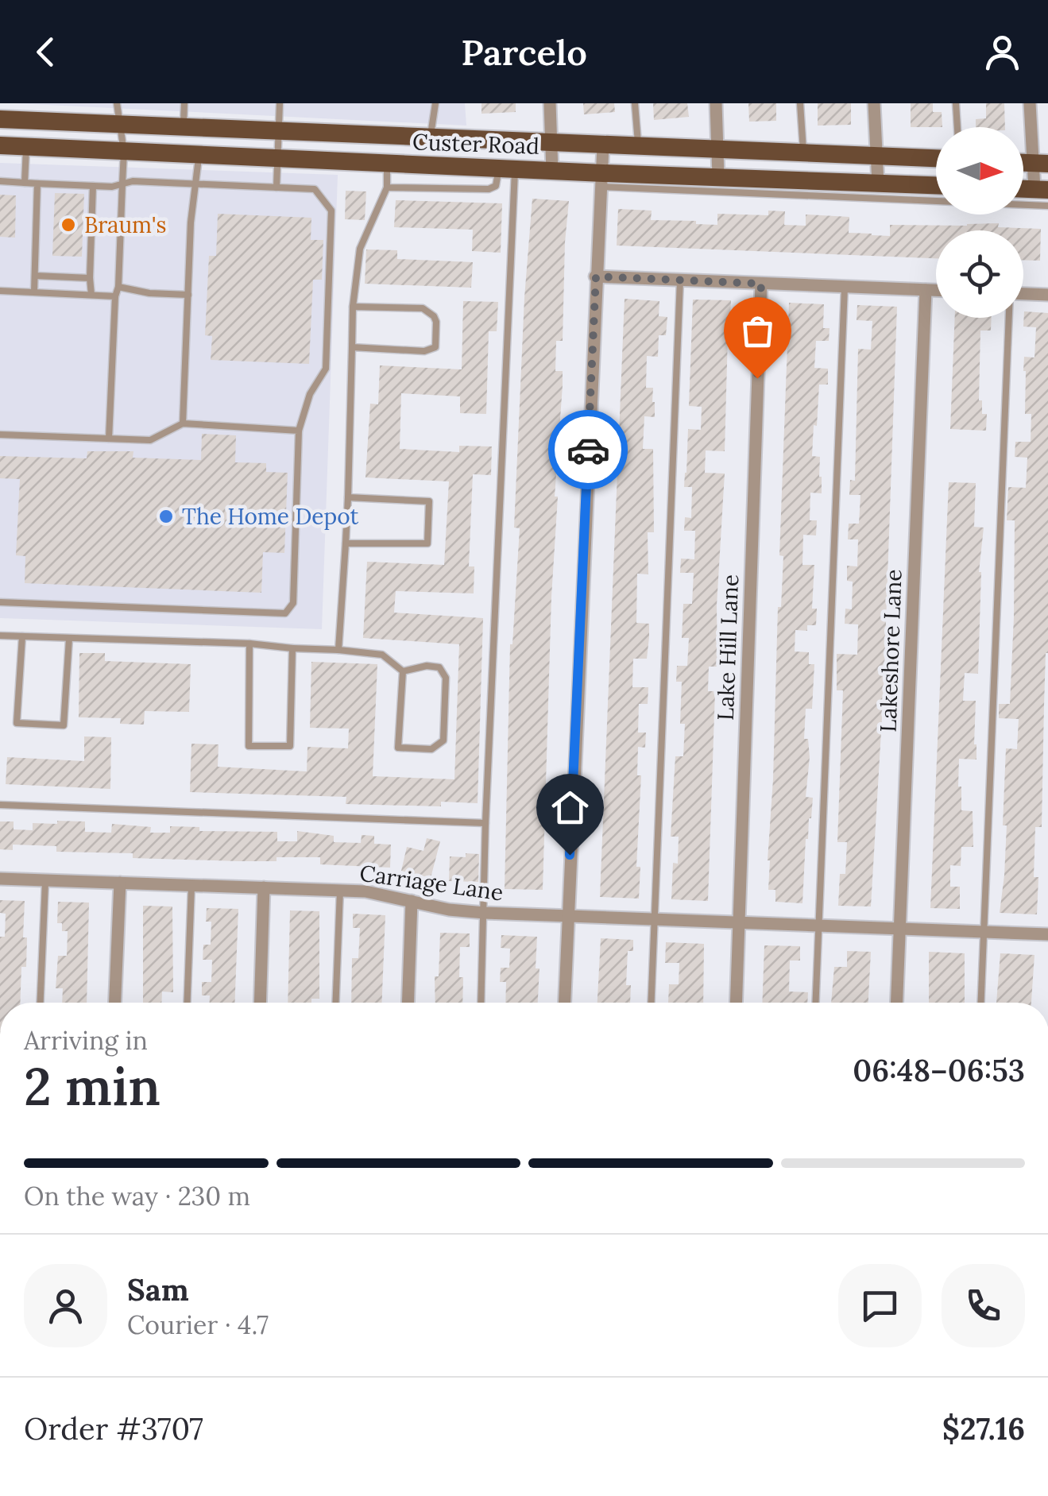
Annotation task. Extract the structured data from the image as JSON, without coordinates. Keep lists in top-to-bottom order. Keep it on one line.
{"streets":{"main road":["Custer Road"],"street":["Lake Hill Lane","Lakeshore Lane","Carriage Lane"]},"crossings":[["Lake Hill Lane","Carriage Lane"],["Lakeshore Lane","Carriage Lane"]],"places":["Braum's","The Home Depot"],"north":"right","page":{"header":"Parcelo","heading":["2 min","Arriving in","06:48–06:53"],"panel":["Sam","Courier · 4.7","Order #3707","$27.16"],"bar":"On the way · 230 m"}}
